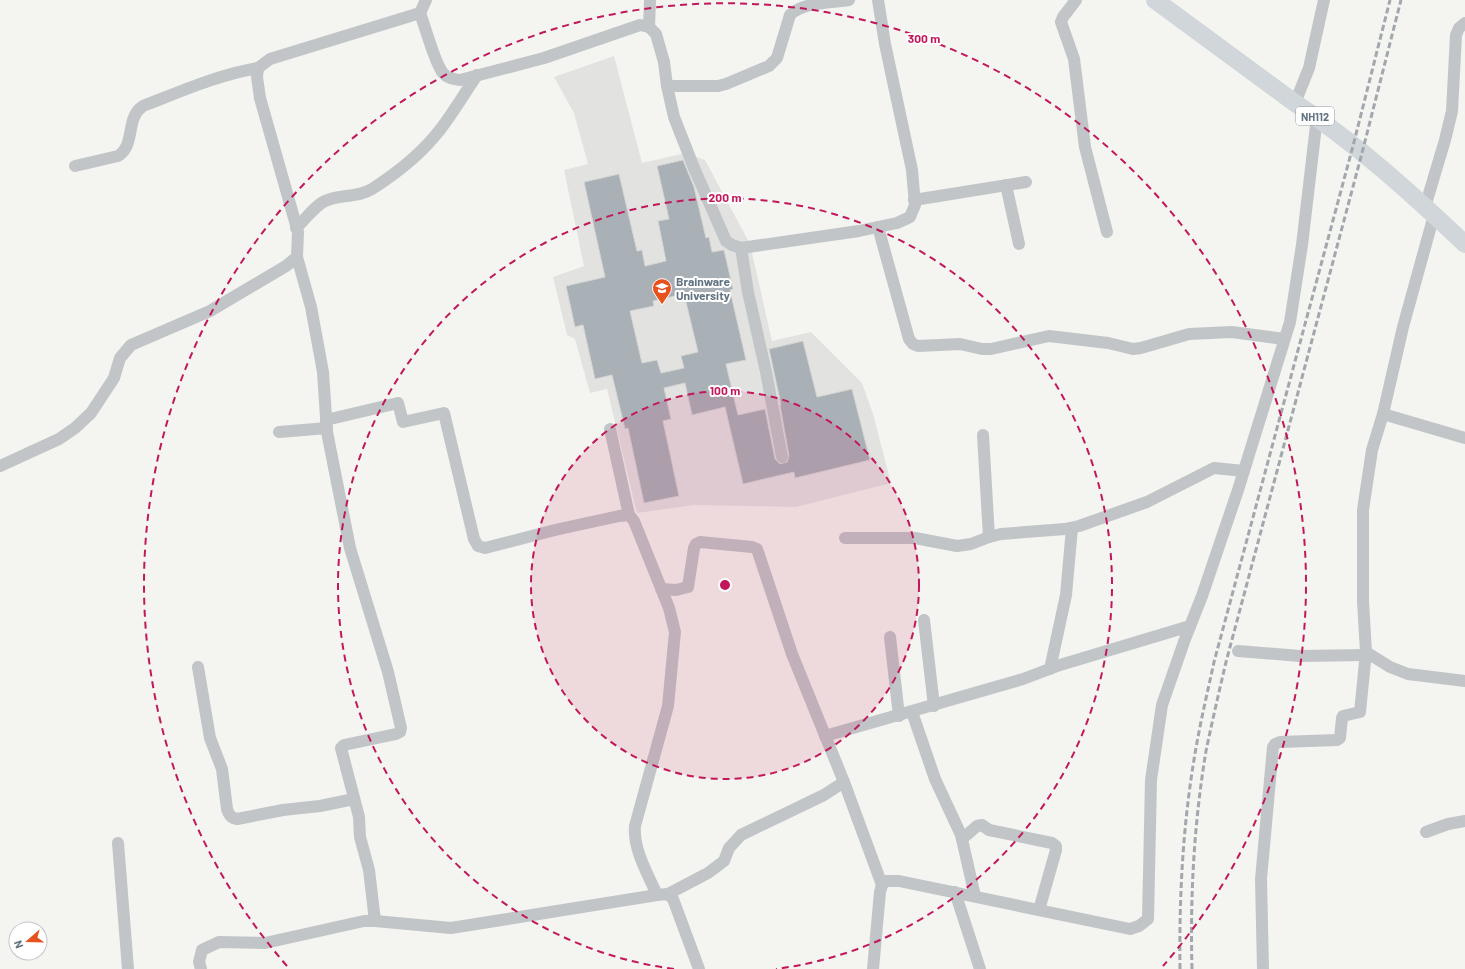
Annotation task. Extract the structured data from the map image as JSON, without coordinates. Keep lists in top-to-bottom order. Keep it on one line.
{"streets":{"highway":["NH112"]},"places":{"school or university":["Brainware University"]},"north":"left","rings":["300 m","200 m","100 m"]}
